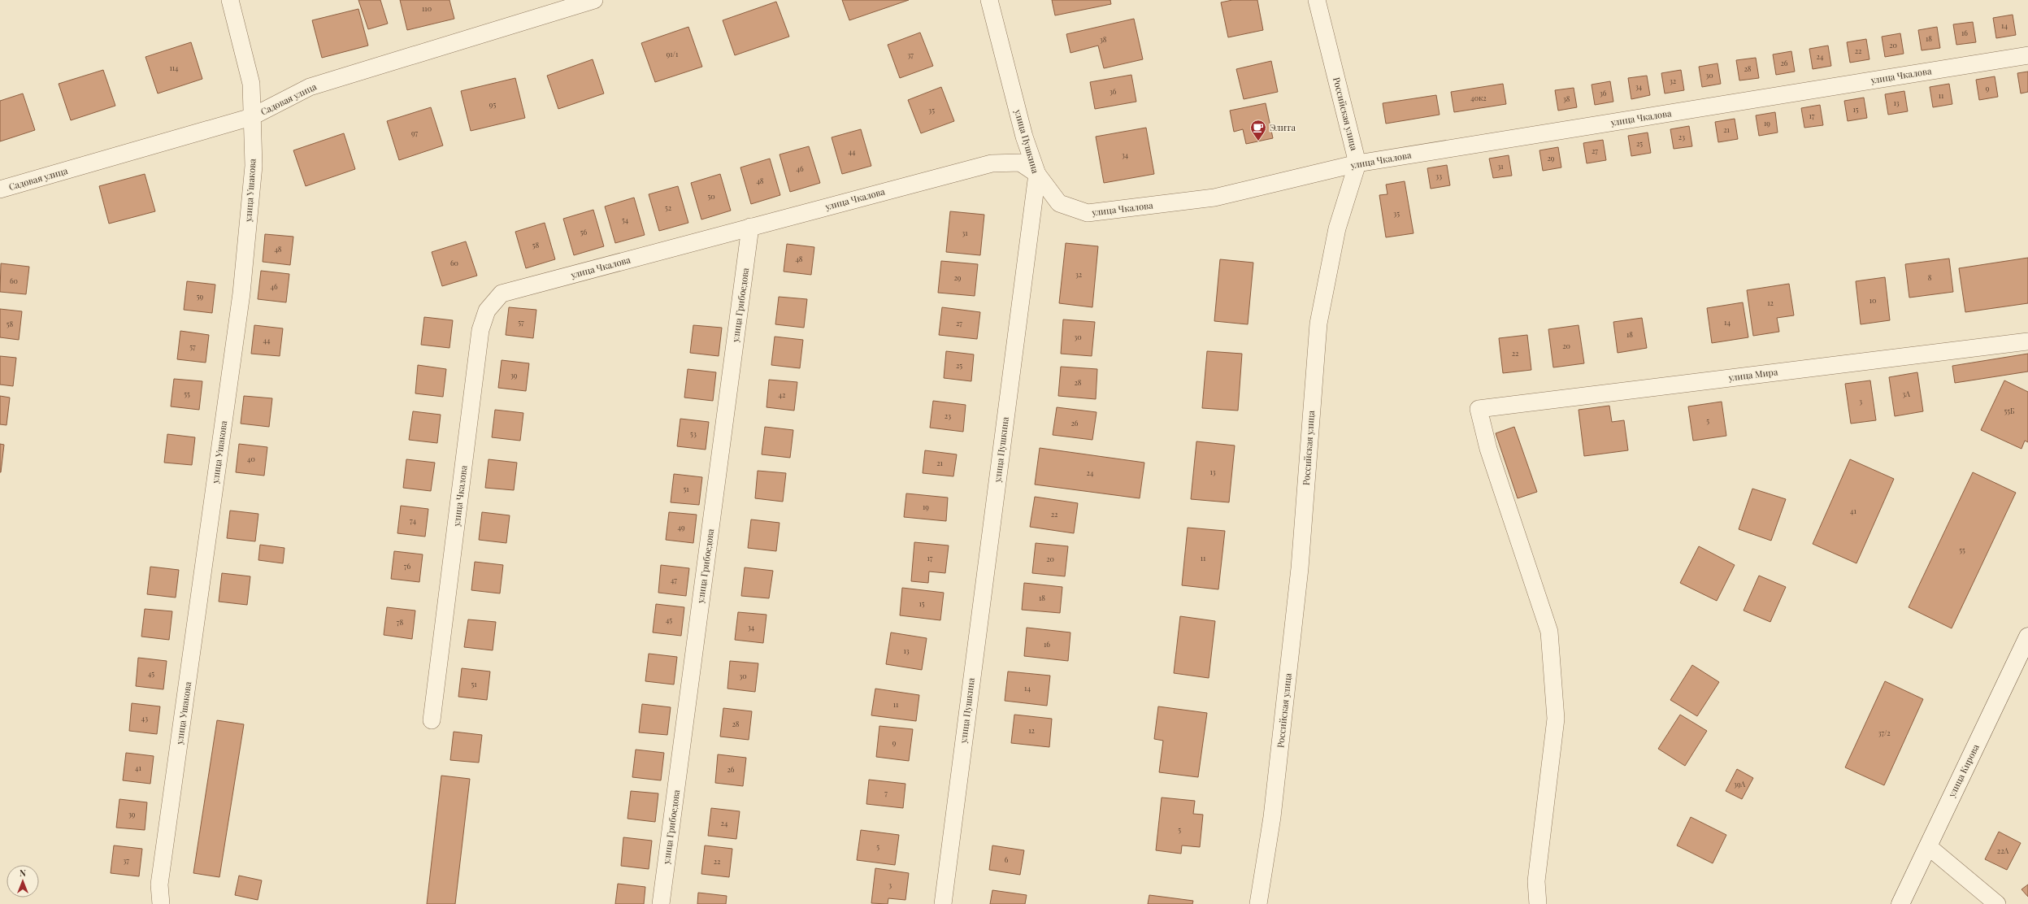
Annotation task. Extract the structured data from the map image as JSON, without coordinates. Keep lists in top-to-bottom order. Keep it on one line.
{"streets":{"main road":["улица Кирова"],"street":["улица Чкалова","Садовая улица","Российская улица","улица Пушкина","улица Ушакова","улица Грибоедова","улица Мира"]},"crossings":[["улица Чкалова","Российская улица"],["улица Чкалова","улица Пушкина"],["улица Чкалова","улица Грибоедова"],["Садовая улица","улица Ушакова"]],"places":{"cafe":["Элита"]},"house_numbers":["110","14","16","18","38","20","22","91/1","37","24","26","114","28","30","32","34","9","36","36","11","40к2","38","13","95","15","35","17","19","21","97","23","25","27","44","34","29","31","46","33","48","50","52","35","54","56","31","58","48","48","60","32","29","8","60","46","59","10","12","57","14","27","58","18","30","44","20","57","22","25","39","28","55","3A","42","3","55Б","23","5","26","53","40","21","13","24","51","19","41","22","74","49","55","17","11","20","76","47","18","15","45","78","34","16","13","45","30","51","14","11","43","28","12","37/2","9","41","26","39А","7","39","24","5","5","22А","6","37","22","3"],"north":"top"}
